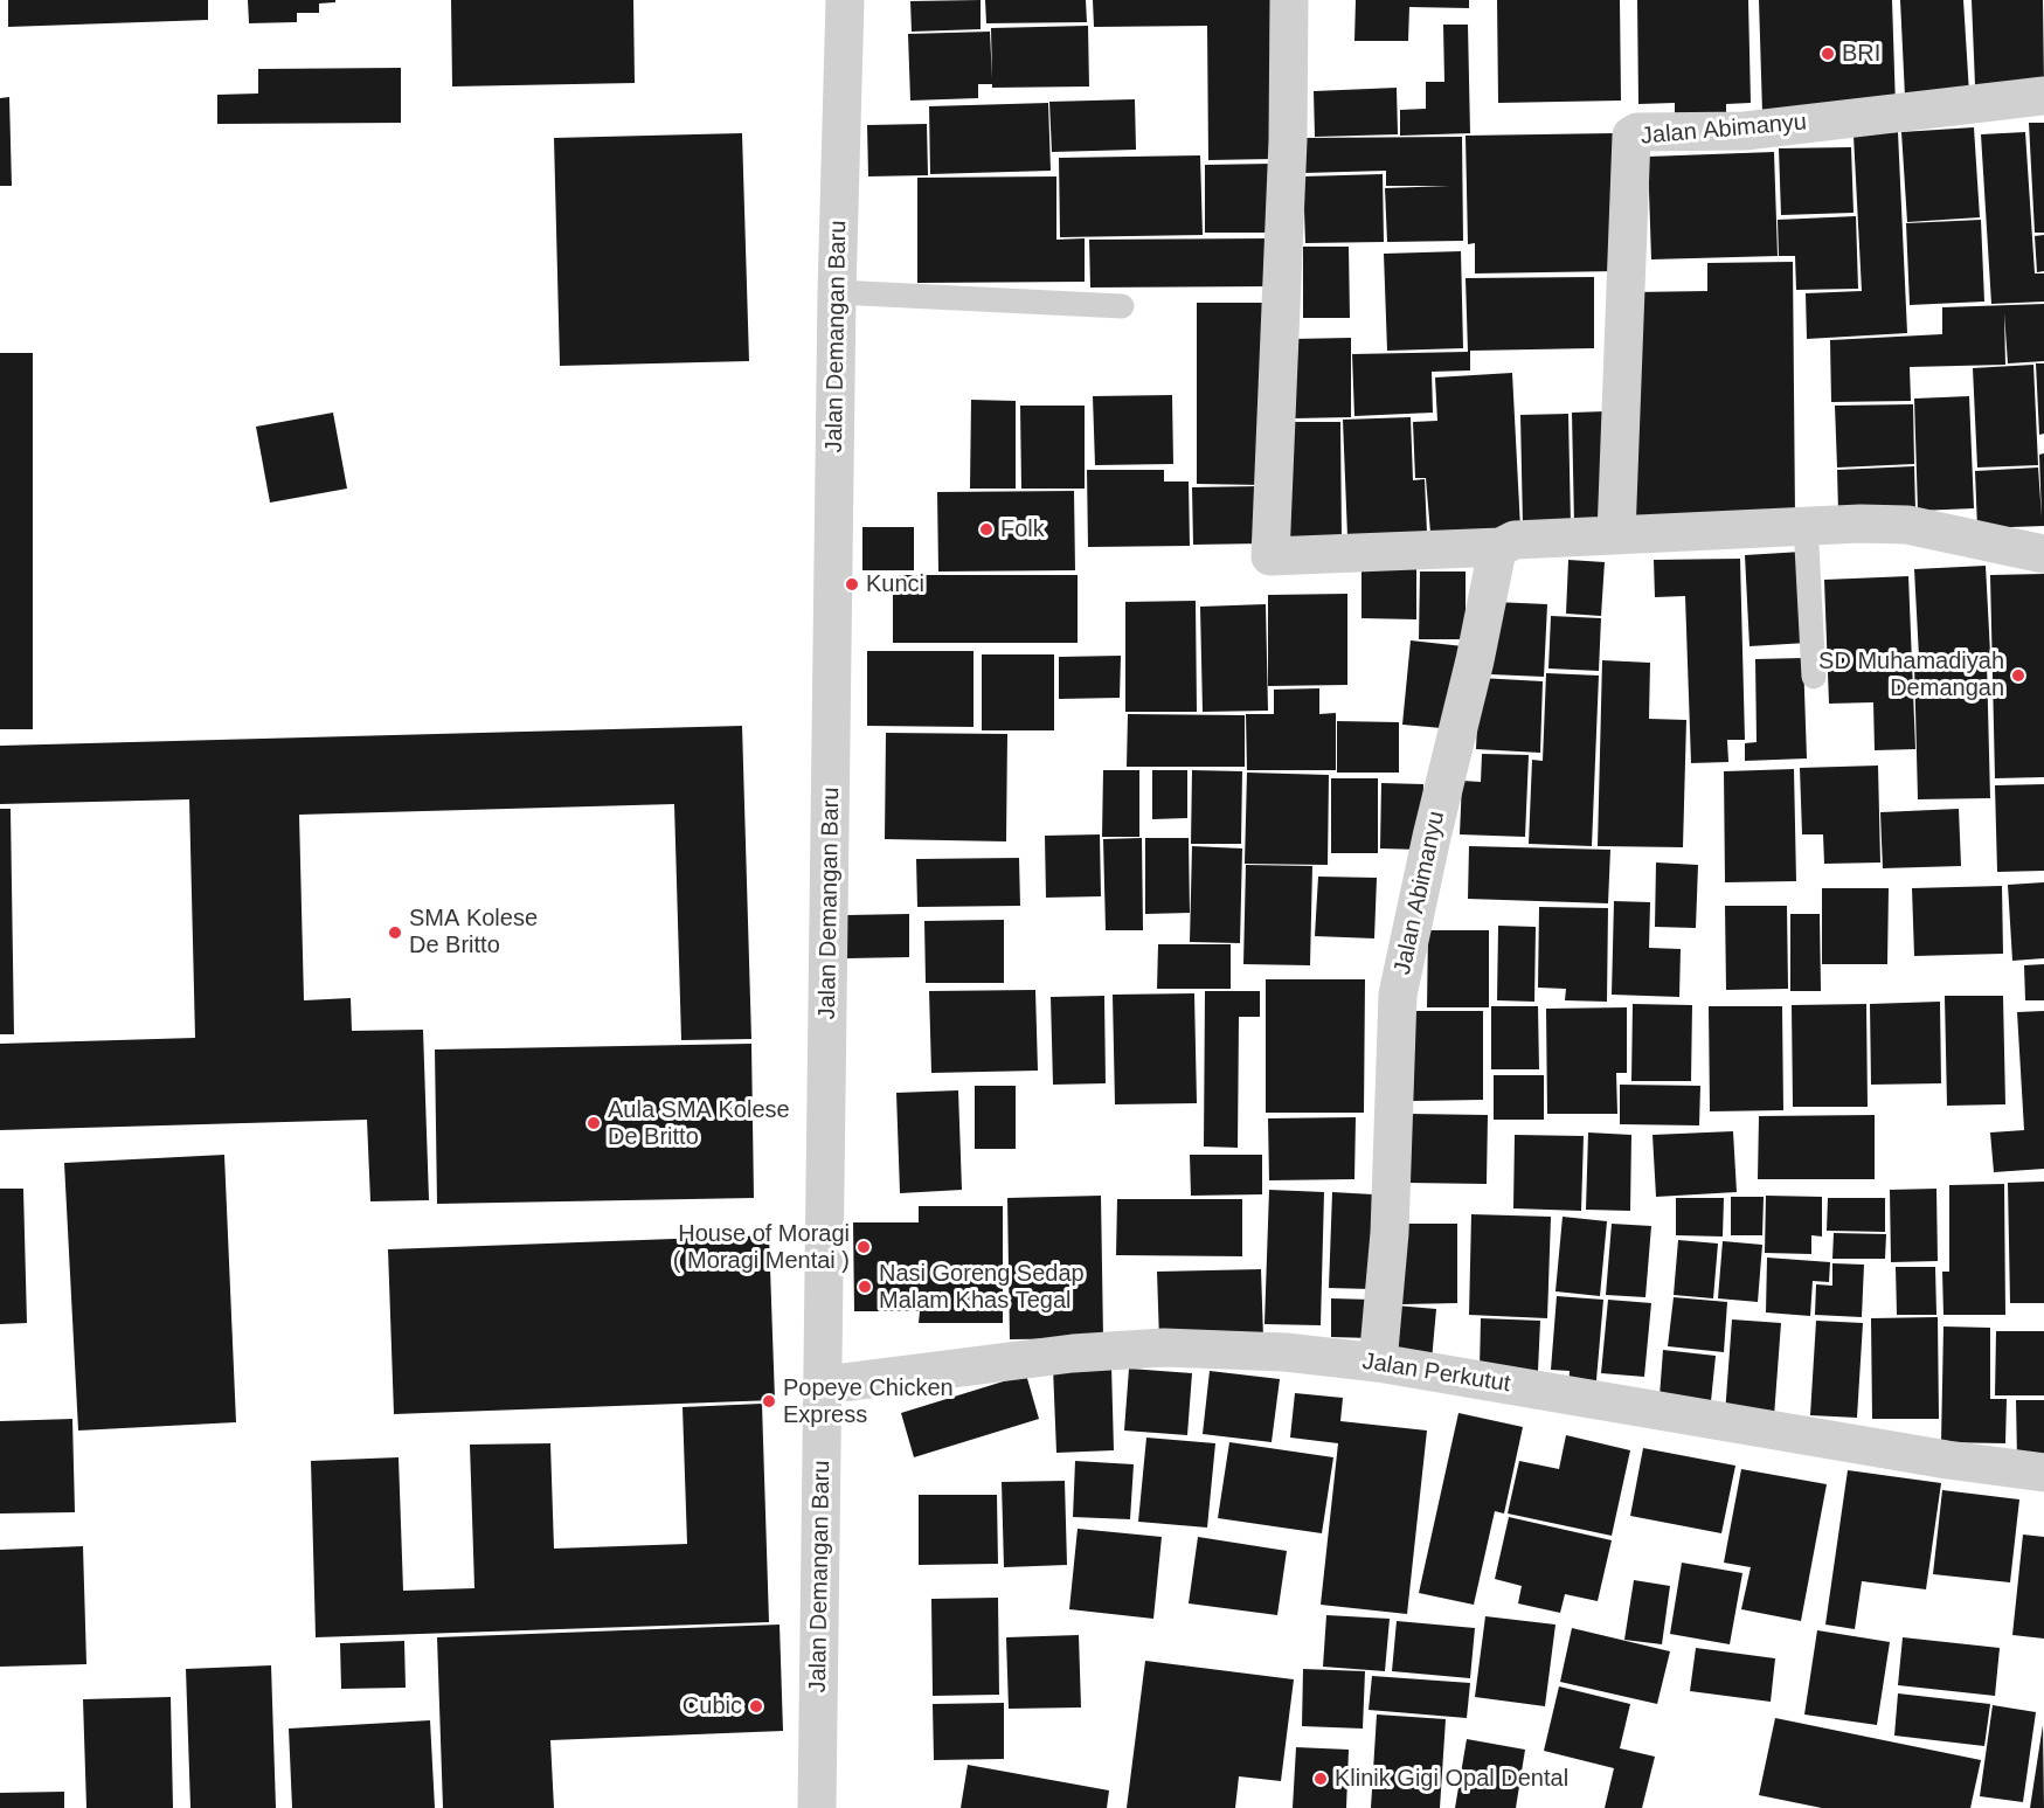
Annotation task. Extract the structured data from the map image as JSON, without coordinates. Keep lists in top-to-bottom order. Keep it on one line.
{"streets":{"street":["Jalan Abimanyu","Jalan Demangan Baru","Jalan Perkutut"]},"crossings":[["Jalan Abimanyu","Jalan Perkutut"],["Jalan Demangan Baru","Jalan Perkutut"]],"places":["BRI","Folk","Kunci","SD Muhamadiyah Demangan","SMA Kolese De Britto","Aula SMA Kolese De Britto","House of Moragi ( Moragi Mentai )","Nasi Goreng Sedap Malam Khas Tegal","Popeye Chicken Express","Cubic","Klinik Gigi Opal Dental"]}
